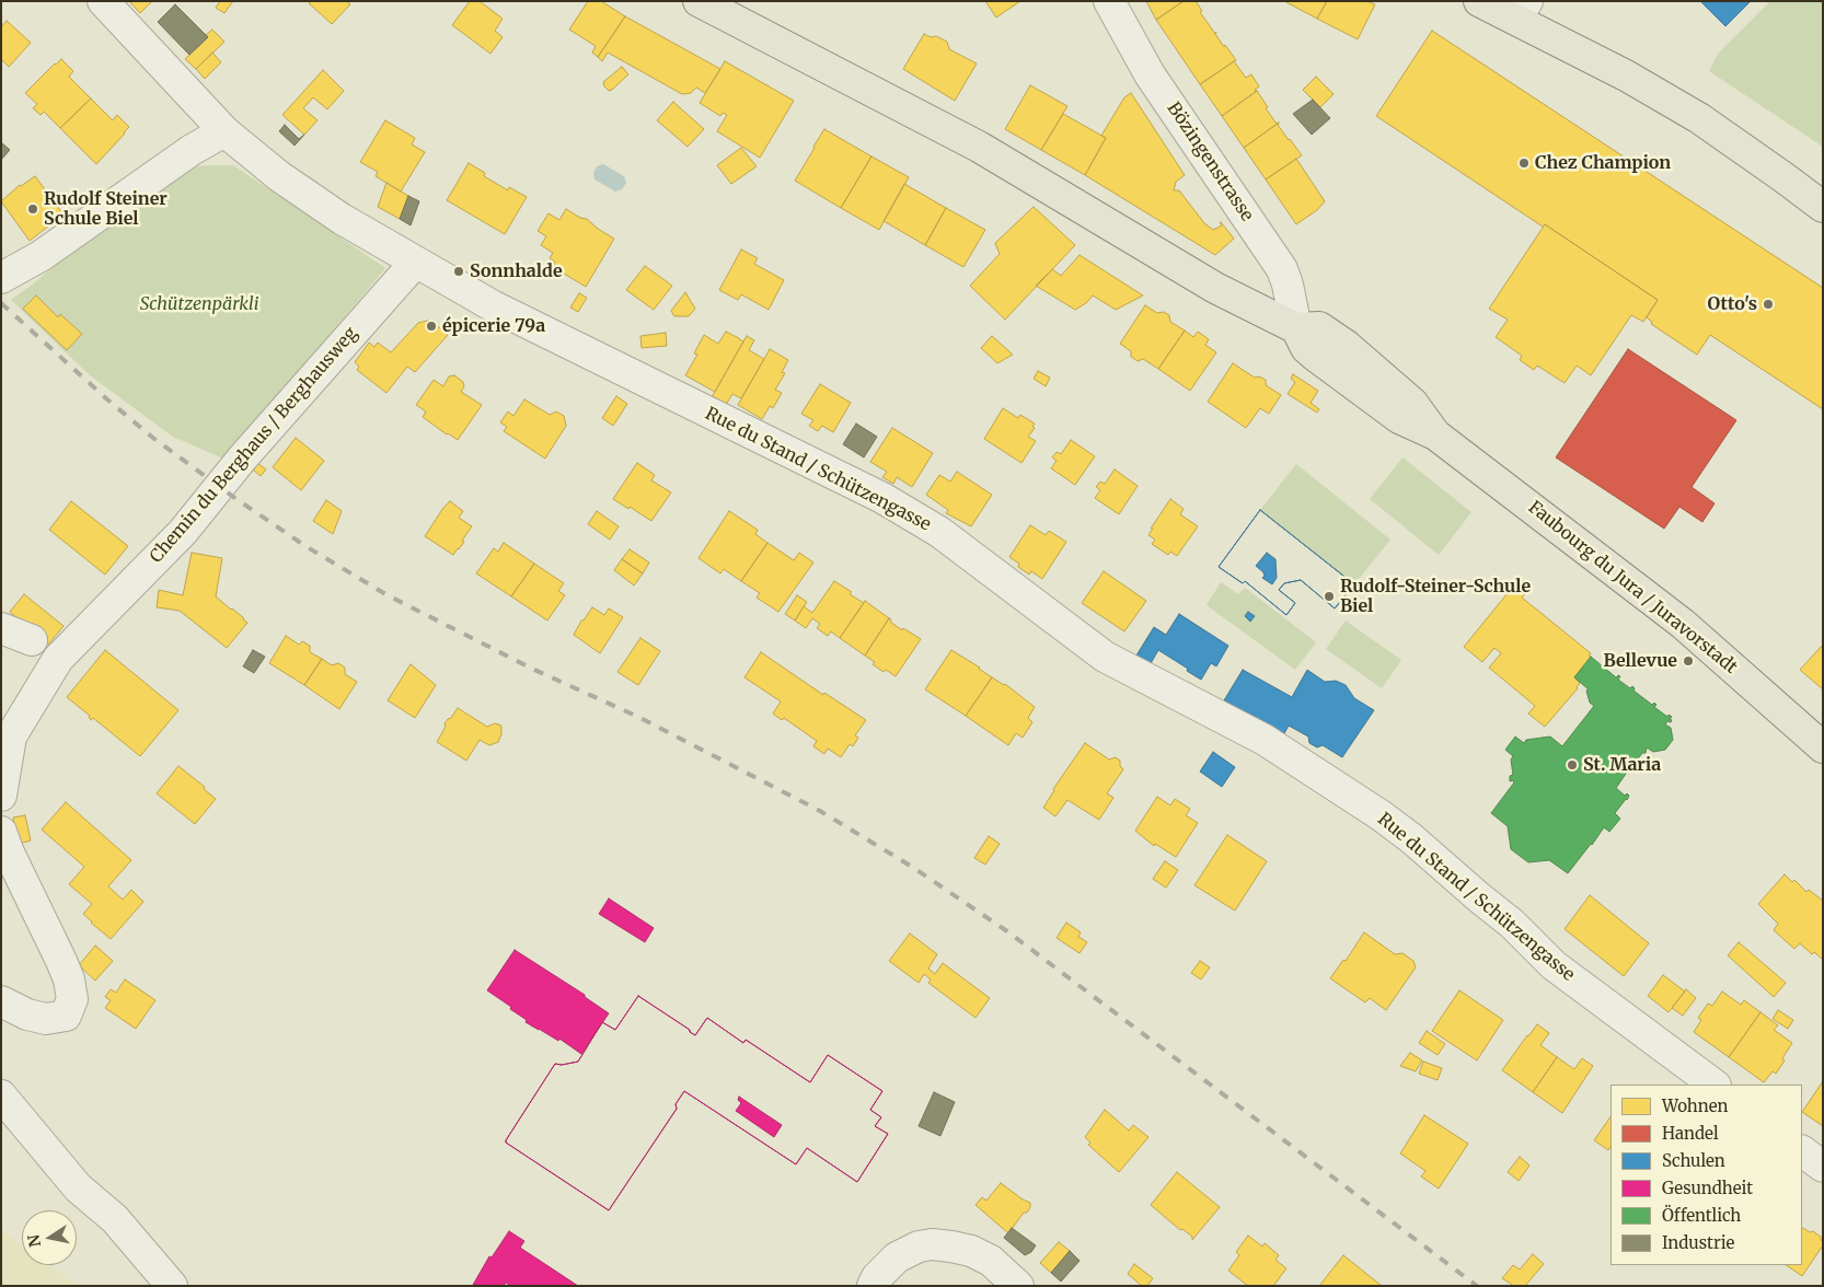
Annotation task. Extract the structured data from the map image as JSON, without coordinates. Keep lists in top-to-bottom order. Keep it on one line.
{"streets":{"main road":["Faubourg du Jura / Juravorstadt"],"street":["Bözingenstrasse","Chemin du Berghaus / Berghausweg","Rue du Stand / Schützengasse"]},"crossings":[["Bözingenstrasse","Faubourg du Jura / Juravorstadt"],["Chemin du Berghaus / Berghausweg","Rue du Stand / Schützengasse"]],"parks":["Schützenpärkli"],"places":["Chez Champion","Rudolf Steiner Schule Biel","Sonnhalde","Otto's","épicerie 79a","Rudolf-Steiner-Schule Biel","Bellevue","St. Maria"],"legend":["Wohnen","Handel","Schulen","Gesundheit","Öffentlich","Industrie"],"north":"left"}
